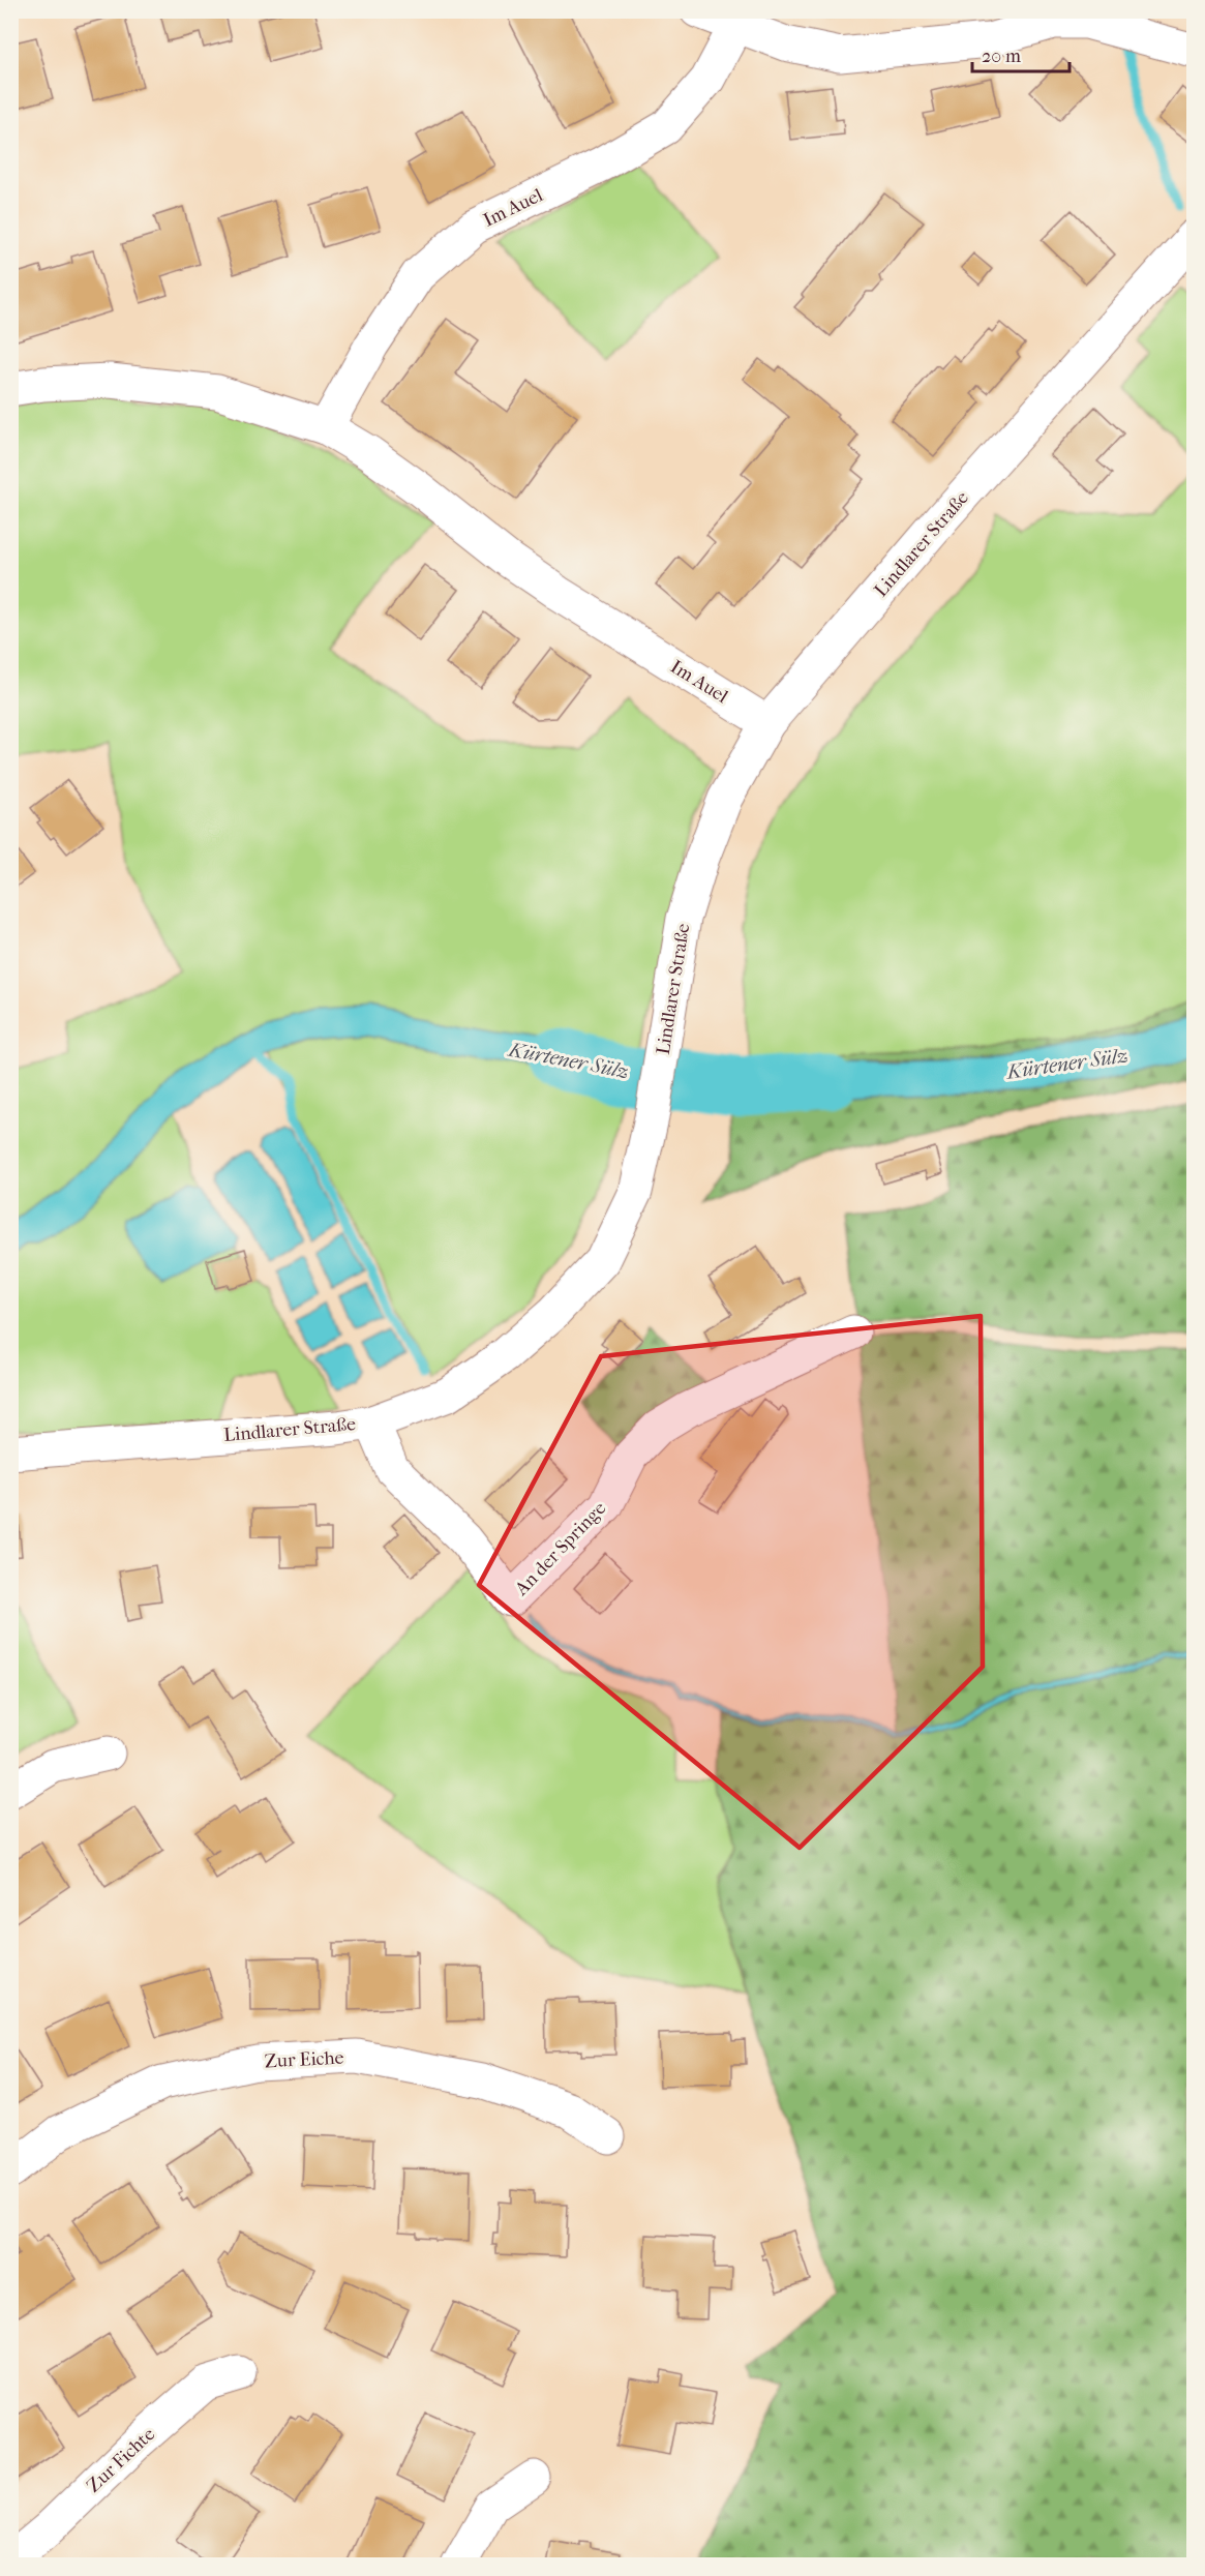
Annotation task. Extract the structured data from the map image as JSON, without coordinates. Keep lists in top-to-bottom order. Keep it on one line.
{"streets":{"street":["Im Auel","Lindlarer Straße","An der Springe","Zur Eiche","Zur Fichte"]},"crossings":[["Im Auel","Lindlarer Straße"],["Lindlarer Straße","An der Springe"]],"water":["Kürtener Sülz"],"scale_bar":"20 m"}
